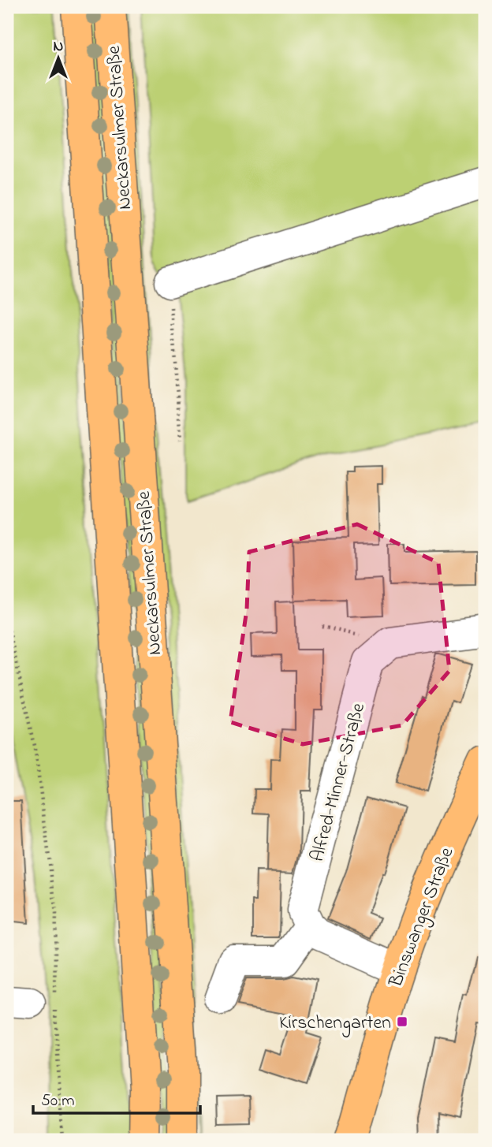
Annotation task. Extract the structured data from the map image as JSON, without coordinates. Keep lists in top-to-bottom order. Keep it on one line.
{"streets":{"main road":["Neckarsulmer Straße","Binswanger Straße"],"street":["Alfred-Minner-Straße"]},"places":{"transit":["Kirschengarten"]},"scale_bar":"50 m","north":"top"}
